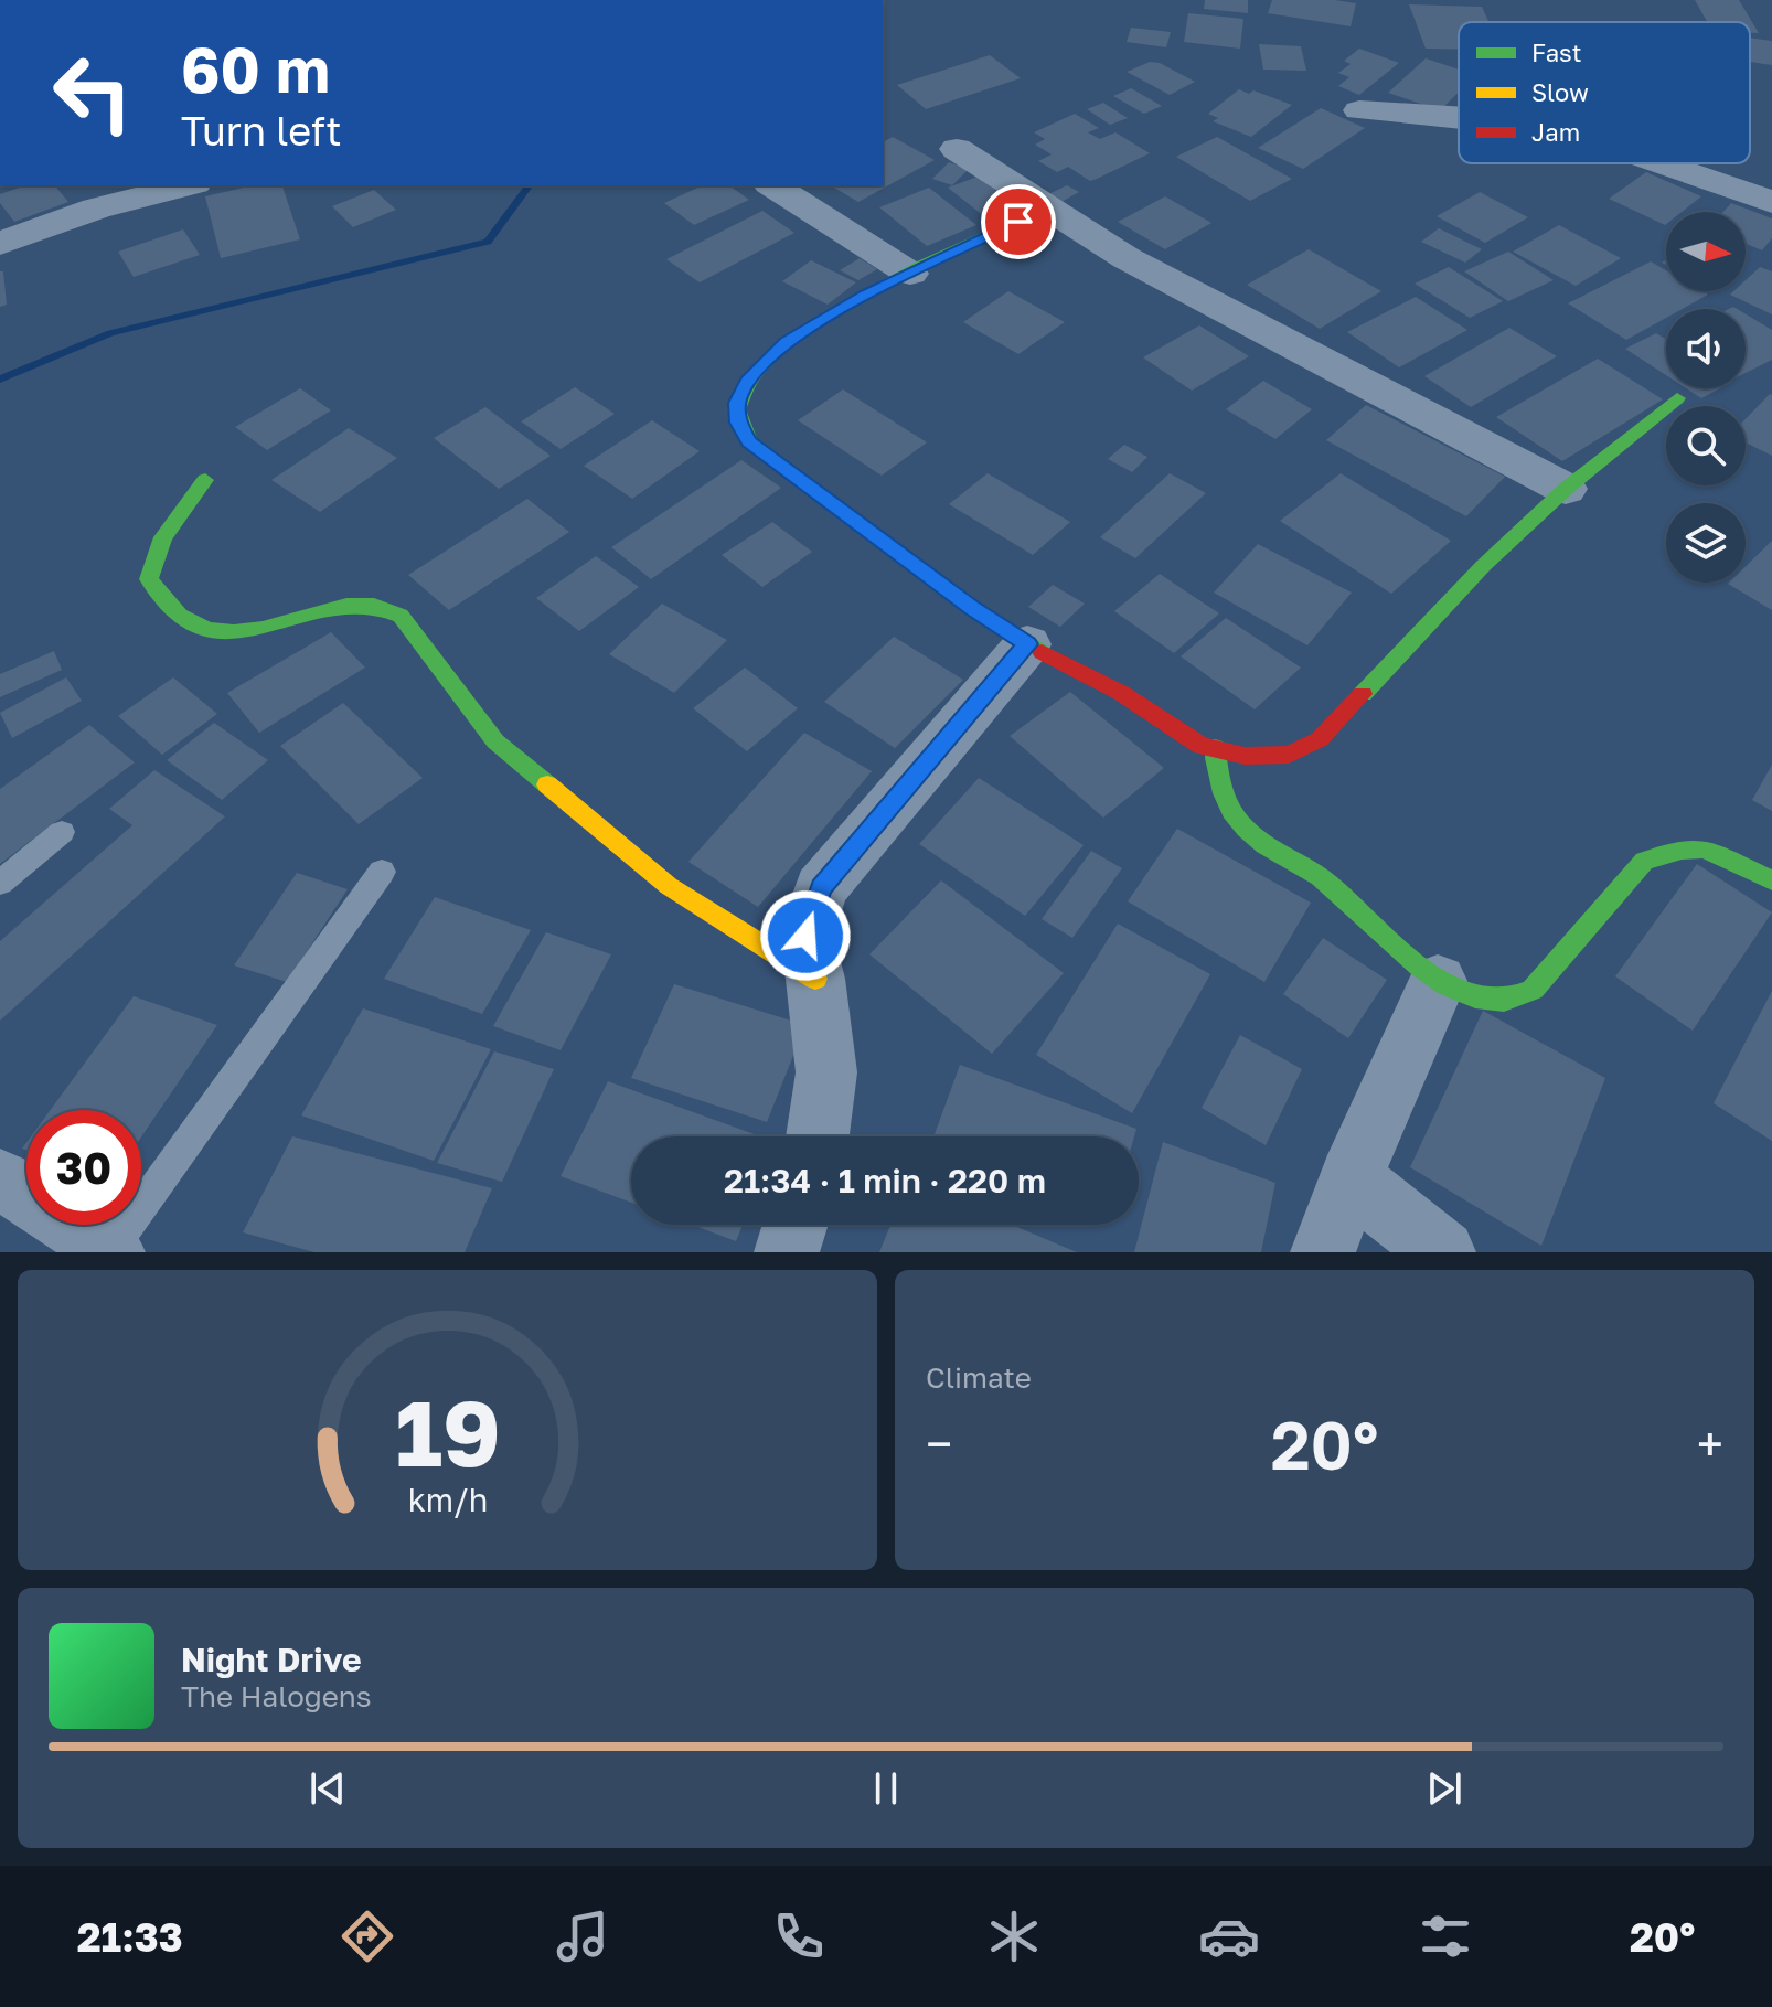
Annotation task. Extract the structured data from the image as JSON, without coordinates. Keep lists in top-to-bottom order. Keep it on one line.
{"legend":["Fast","Slow","Jam"],"north":"right","page":{"turn":["60 m","Turn left"],"limit":"30","trip":"21:34 · 1 min · 220 m","tile":"Climate","heat":["−","20°","+"],"song":["Night Drive","The Halogens"],"tabs":["21:33","20°"],"gauge":["19","km/h"]}}
